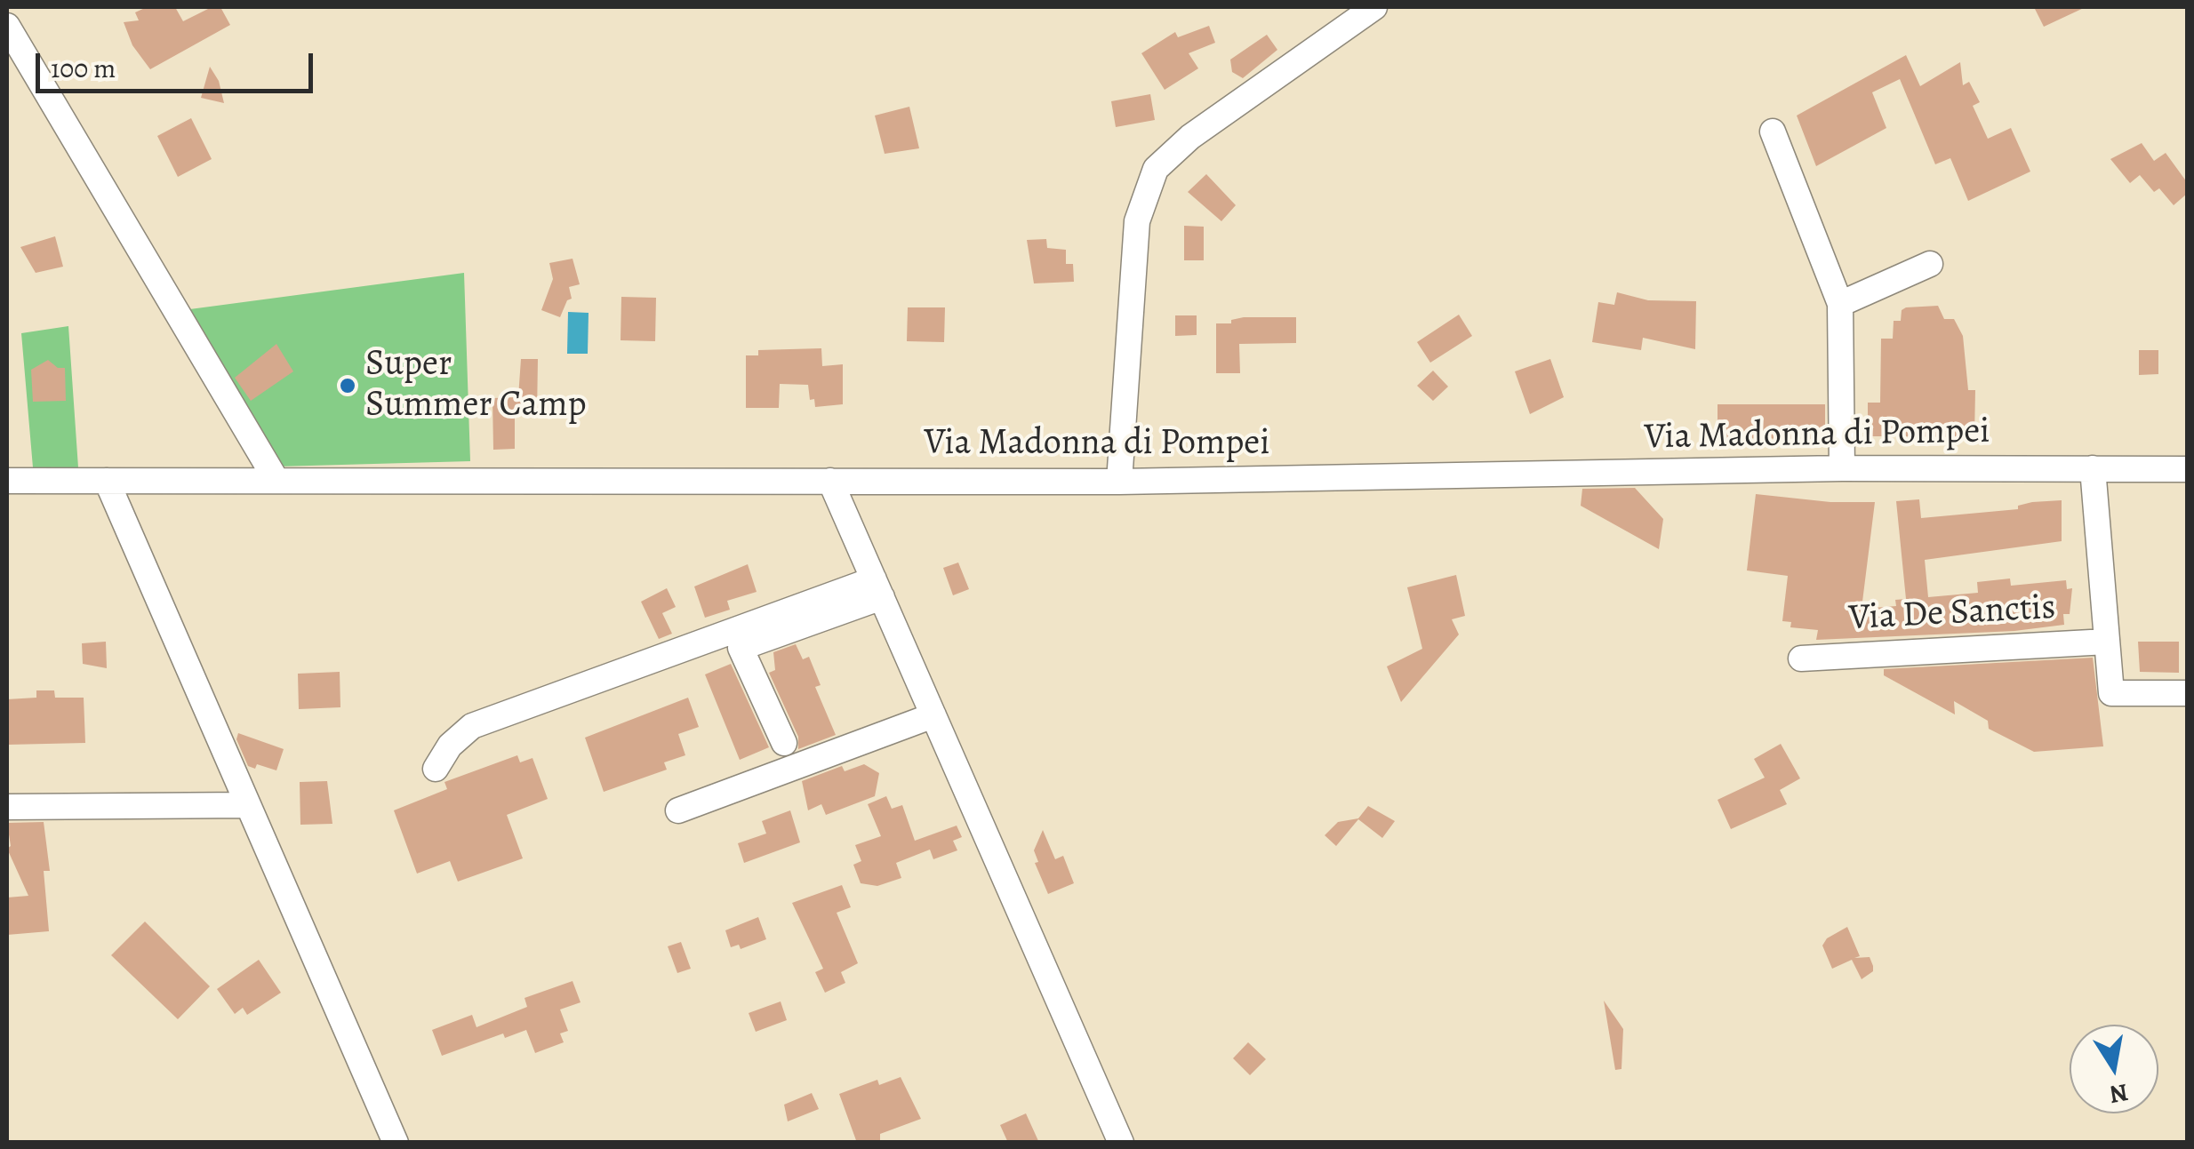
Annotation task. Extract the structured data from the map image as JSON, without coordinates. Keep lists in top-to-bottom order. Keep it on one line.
{"streets":{"street":["Via Madonna di Pompei","Via De Sanctis"]},"places":["Super Summer Camp"],"scale_bar":"100 m","north":"bottom"}
